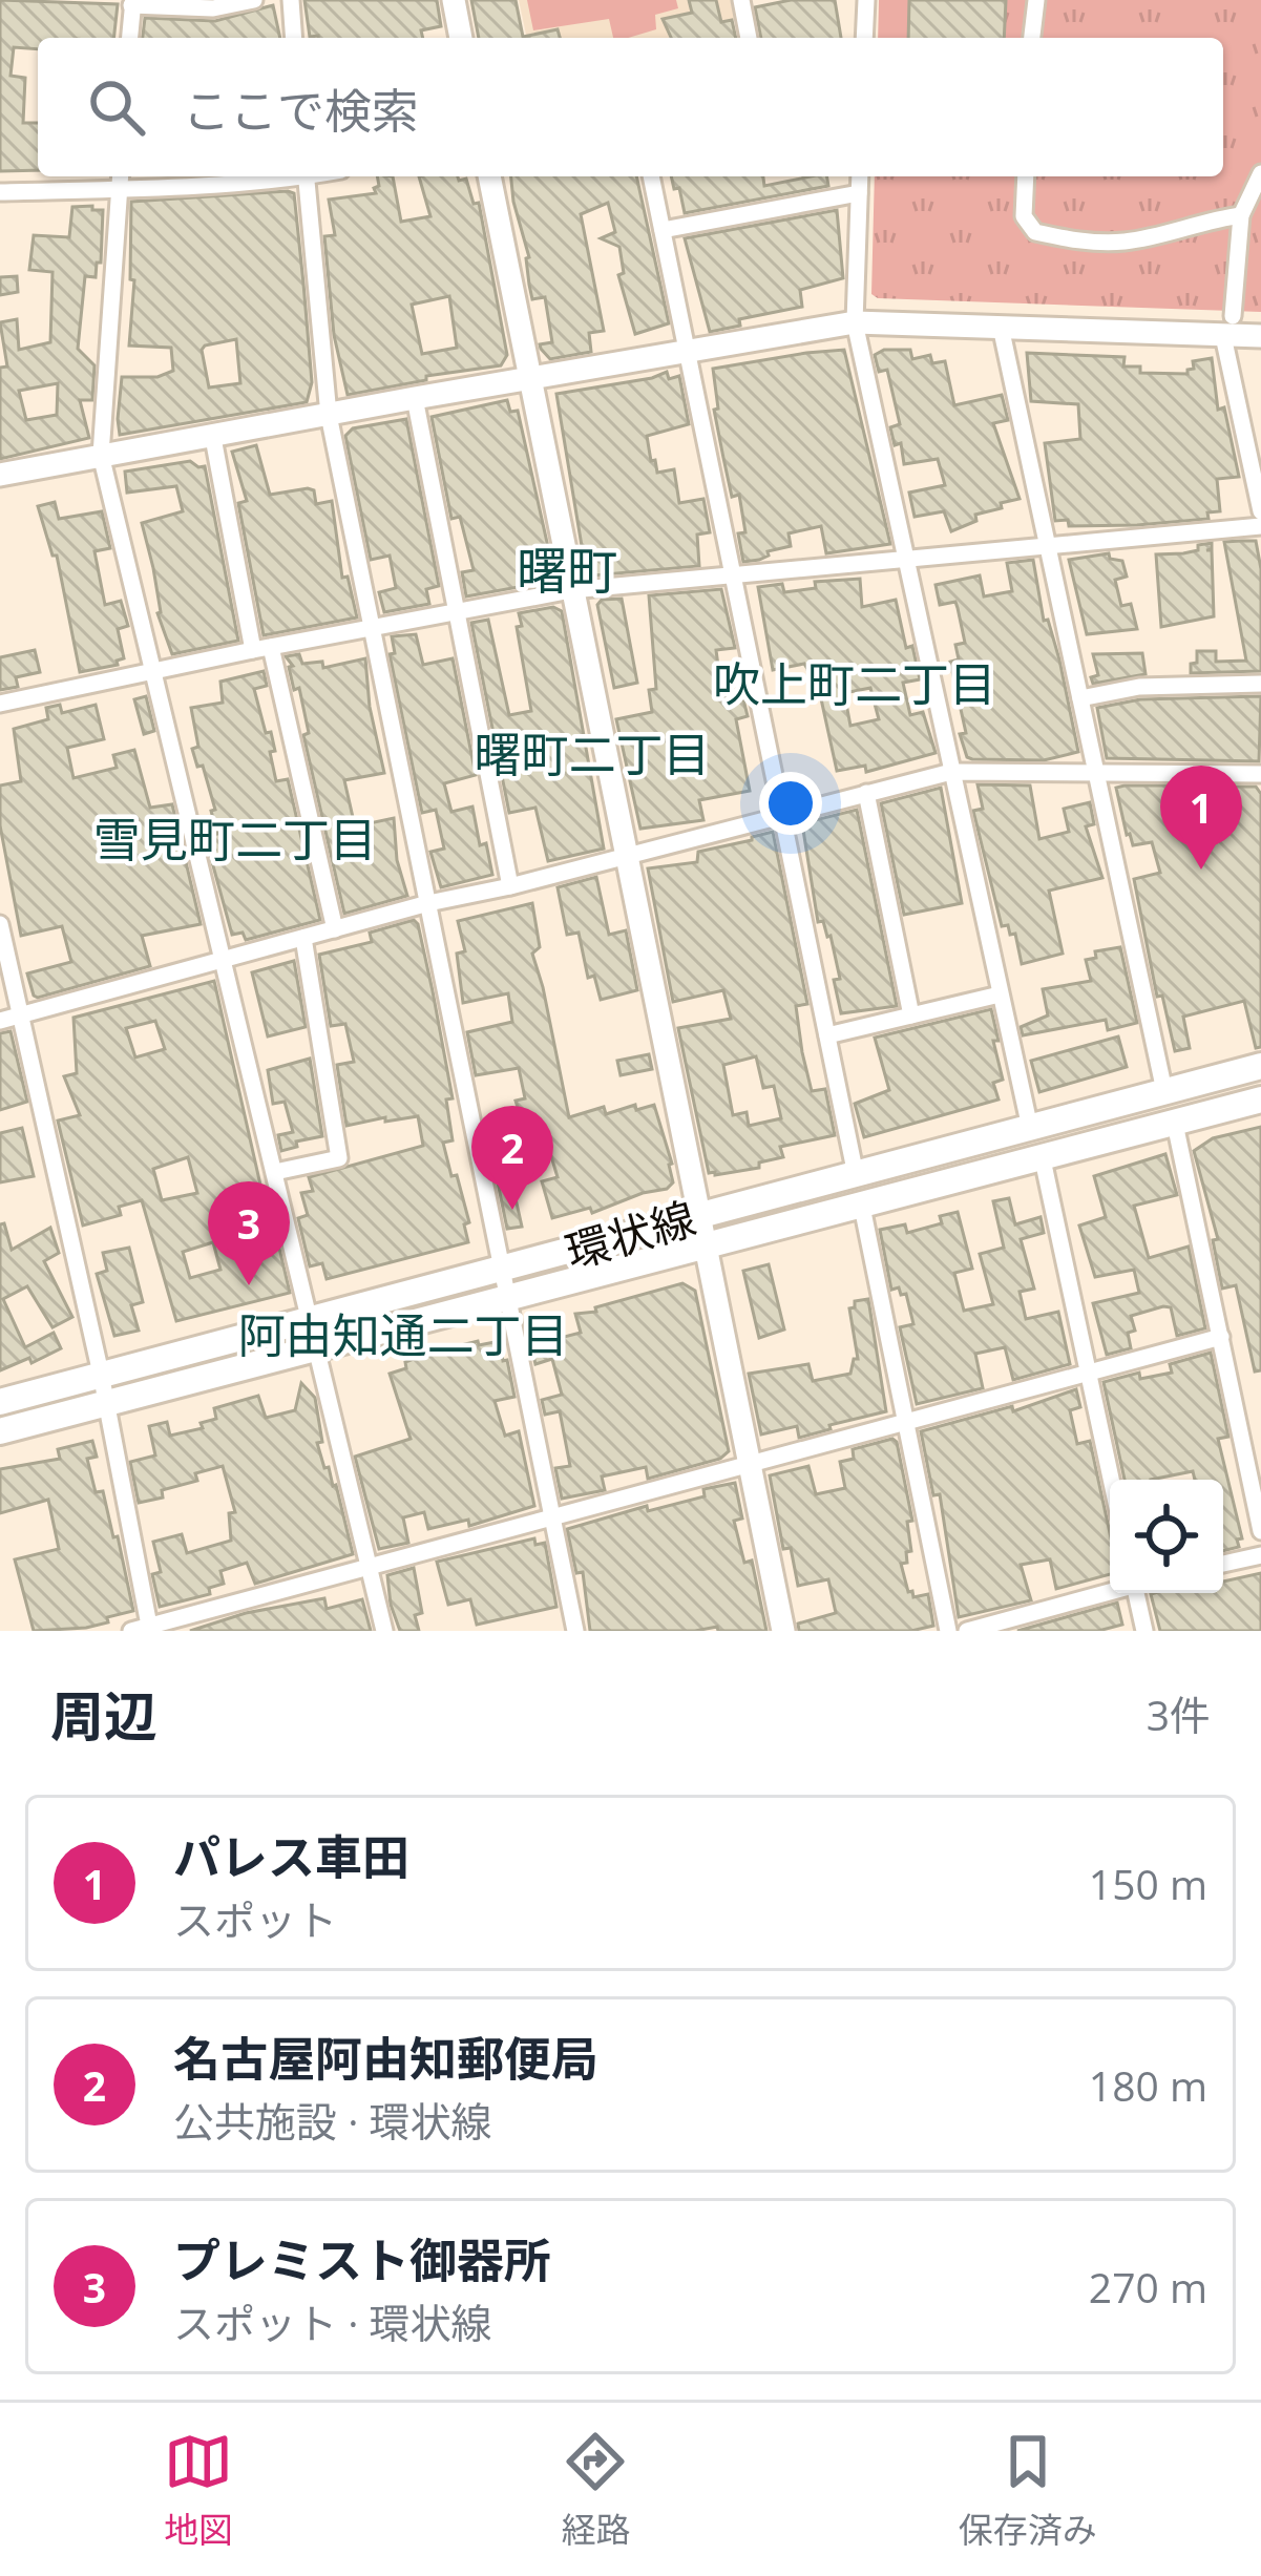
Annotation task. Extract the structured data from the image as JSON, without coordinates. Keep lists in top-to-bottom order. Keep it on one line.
{"streets":{"main road":["環状線"]},"districts":["曙町","吹上町二丁目","曙町二丁目","雪見町二丁目","阿由知通二丁目"],"page":{"search":"ここで検索","pins":["1","2","3"],"heading":["周辺","3件"],"list":[{"mark":"1","name":"パレス車田","note":"スポット","value":"150 m"},{"mark":"2","name":"名古屋阿由知郵便局","note":"公共施設 · 環状線","value":"180 m"},{"mark":"3","name":"プレミスト御器所","note":"スポット · 環状線","value":"270 m"}],"nav":["地図","経路","保存済み"]}}
